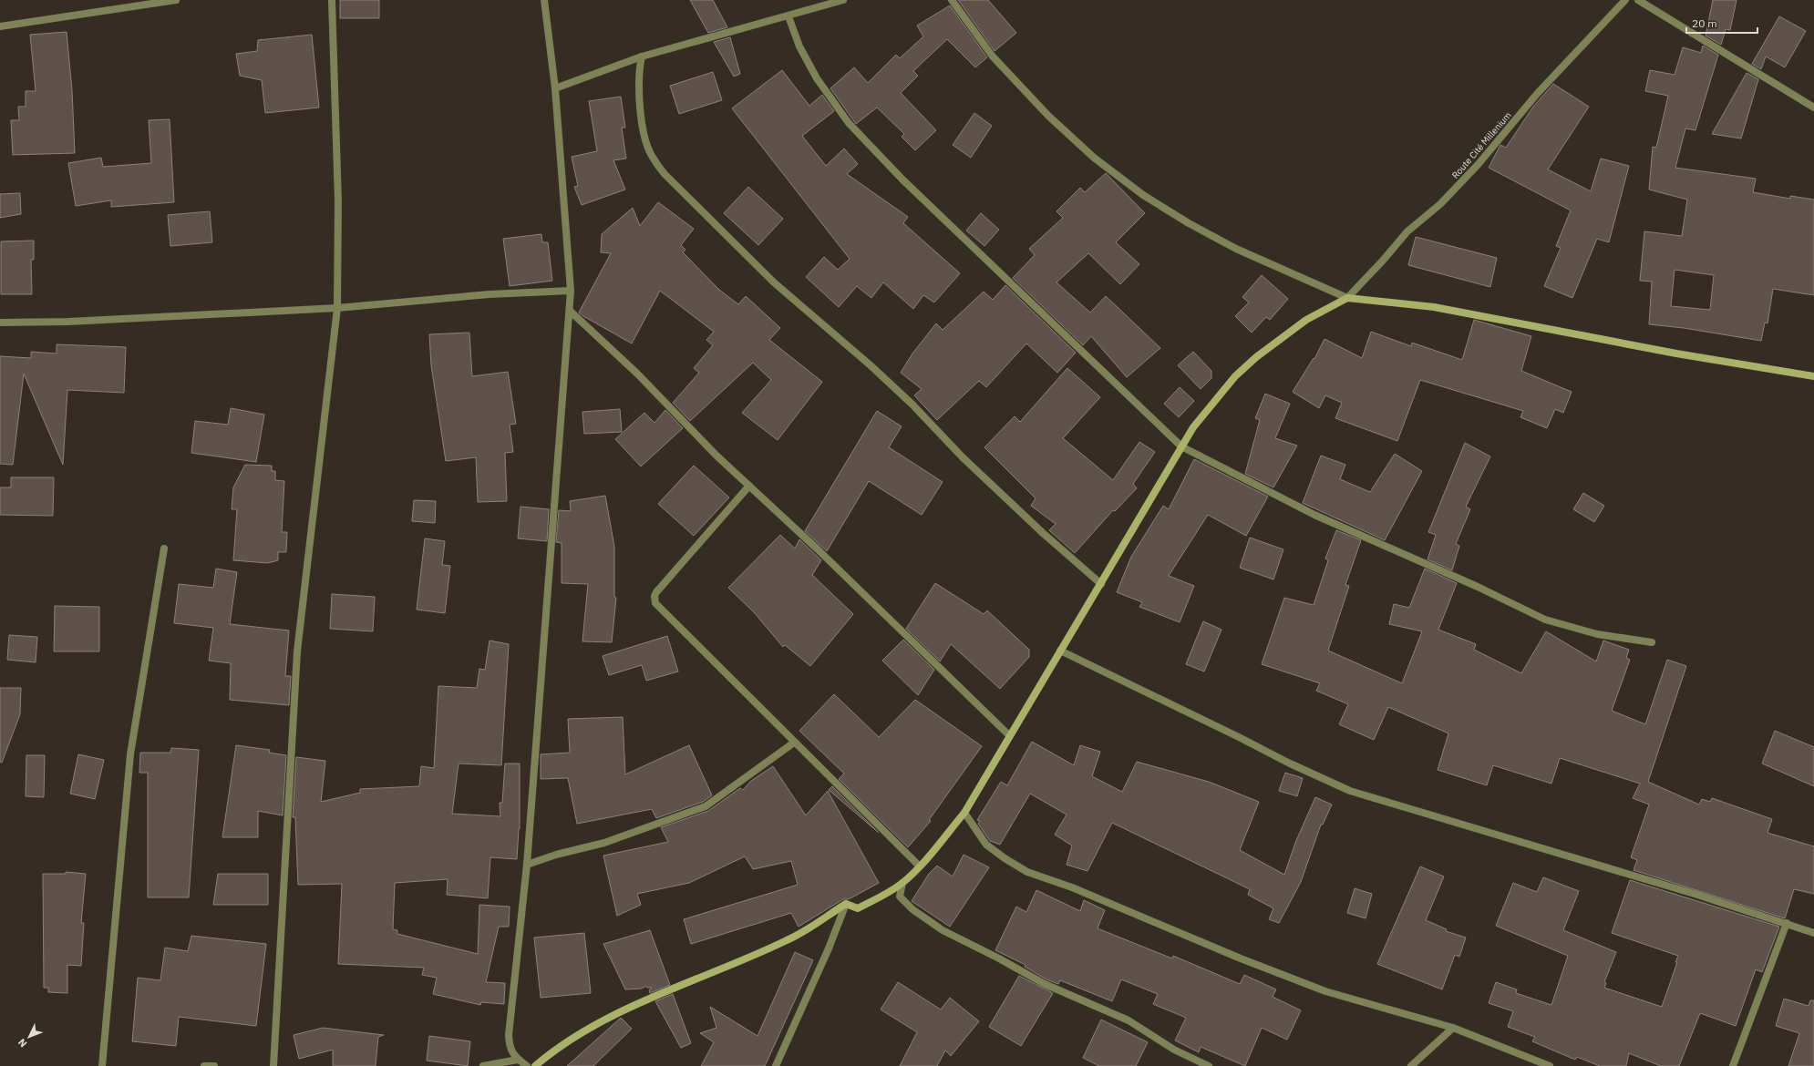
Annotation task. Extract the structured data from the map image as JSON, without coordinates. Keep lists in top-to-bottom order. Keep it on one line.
{"streets":{"street":["Route Cité Millenium"]},"scale_bar":"20 m","north":"bottom left"}
